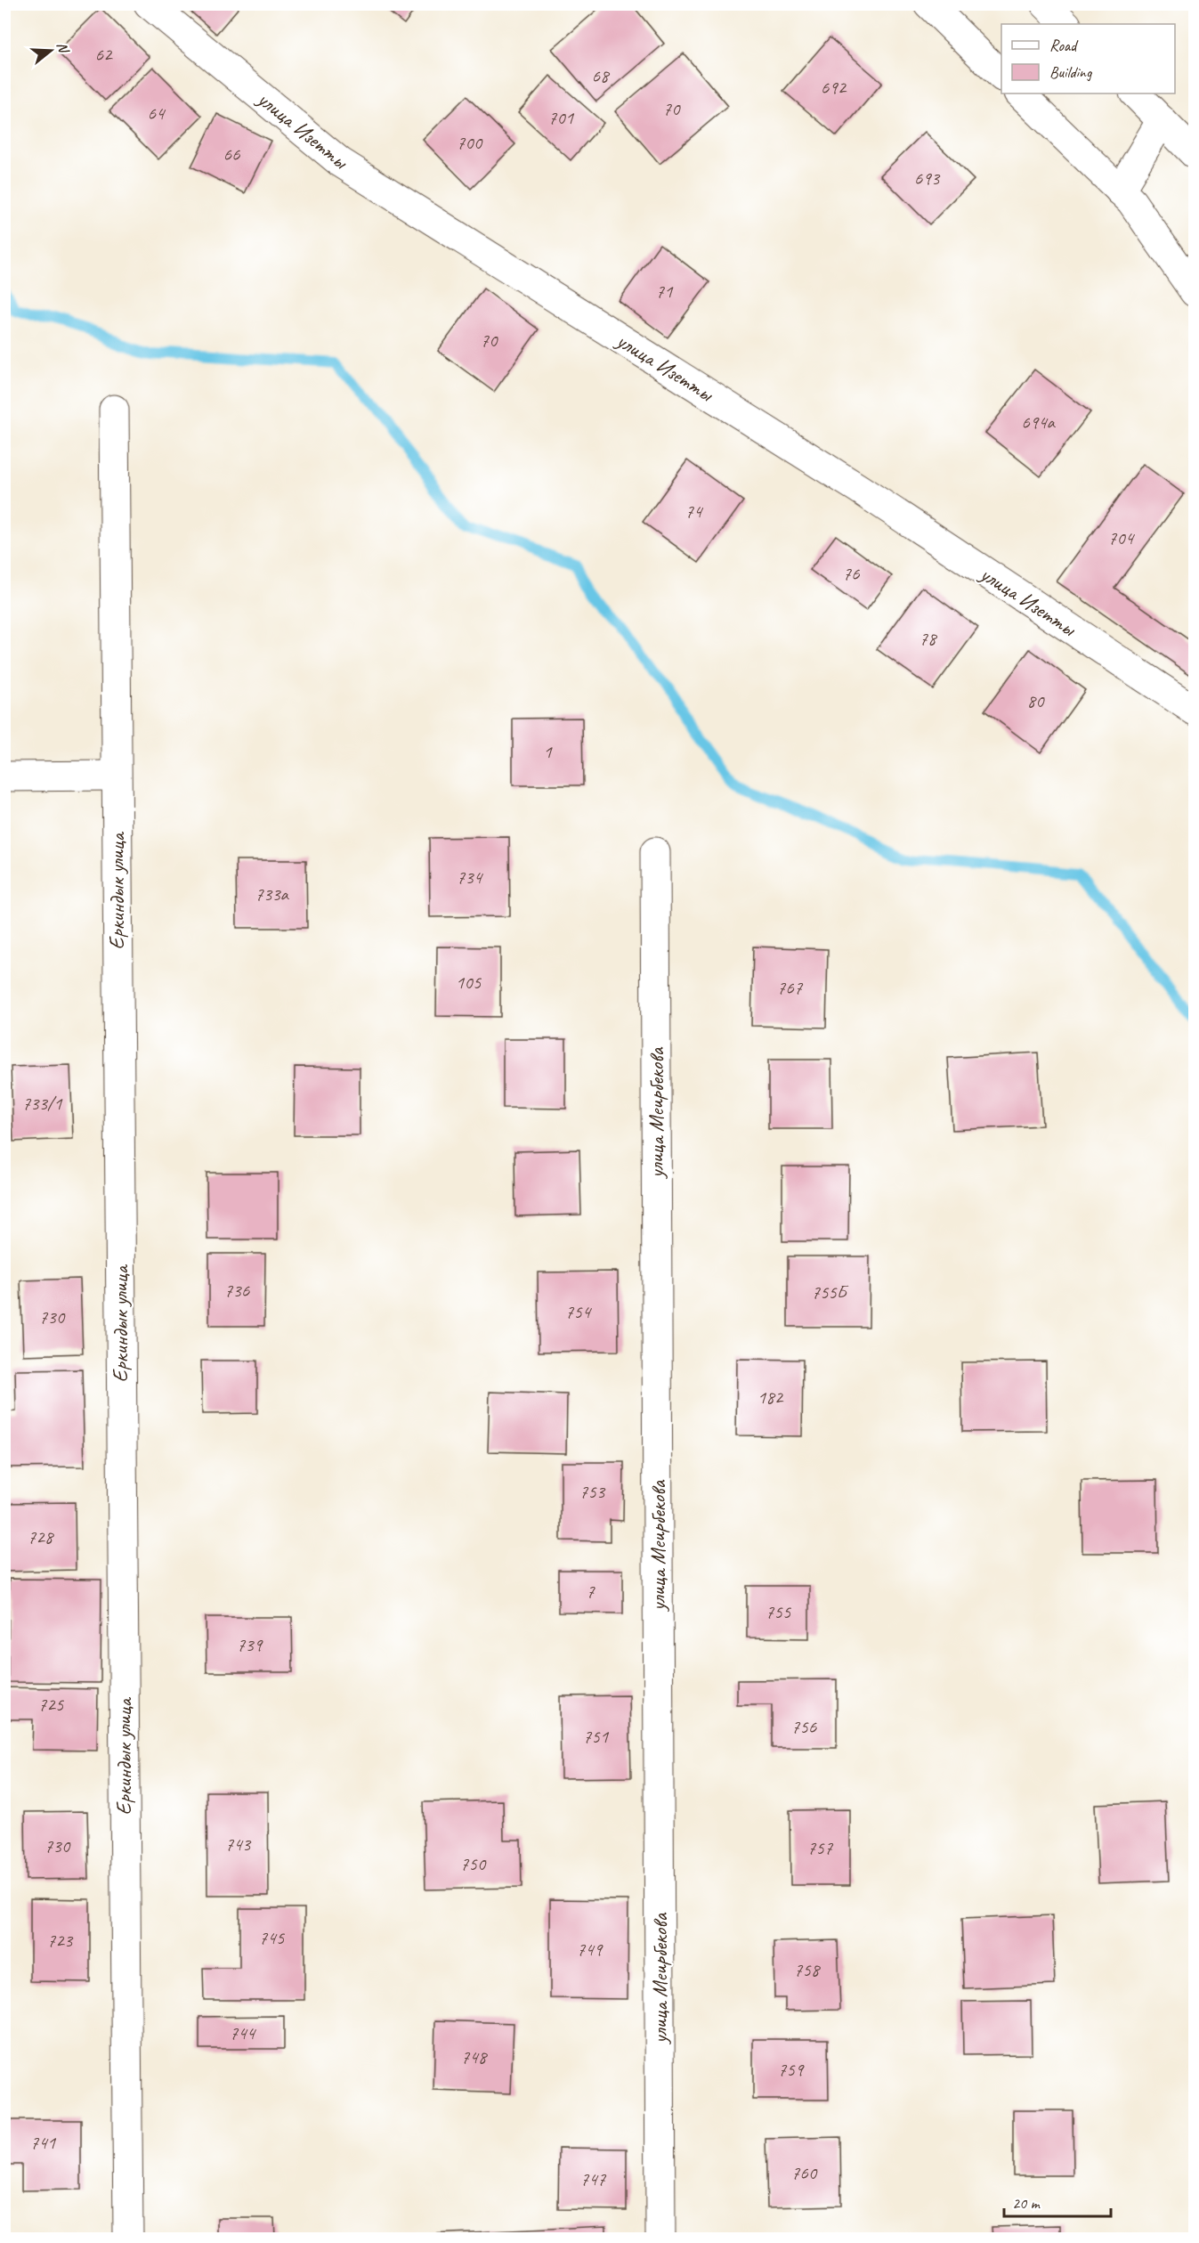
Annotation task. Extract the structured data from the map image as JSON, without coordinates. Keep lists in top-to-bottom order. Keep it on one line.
{"streets":{"street":["улица Изетты","Еркиндык улица","улица Меирбекова"]},"house_numbers":["62","68","692","70","64","701","700","66","693","71","70","694а","74","704","76","78","80","1","734","733а","105","767","733/1","736","755Б","754","730","182","753","728","7","755","739","725","756","751","743","730","757","750","745","723","749","758","744","748","759","741","760","747"],"legend":["Road","Building"],"scale_bar":"20 m","north":"right"}
